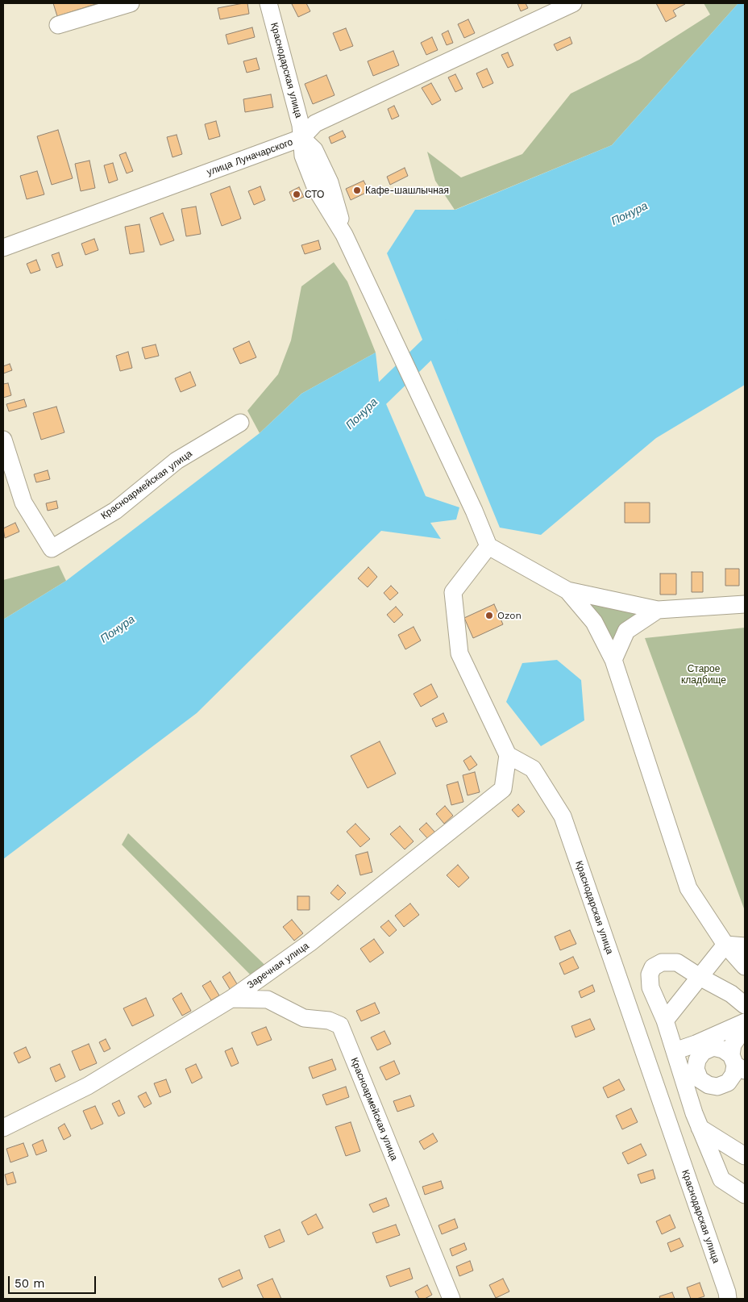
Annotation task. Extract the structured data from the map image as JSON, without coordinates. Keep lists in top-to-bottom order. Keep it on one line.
{"streets":{"street":["Краснодарская улица","улица Луначарского","Красноармейская улица","Заречная улица"]},"crossings":[["Краснодарская улица","улица Луначарского"],["Краснодарская улица","Заречная улица"],["Красноармейская улица","Заречная улица"]],"water":["Понура"],"parks":["Старое кладбище"],"places":["Кафе-шашлычная","СТО","Ozon"],"scale_bar":"50 m"}
